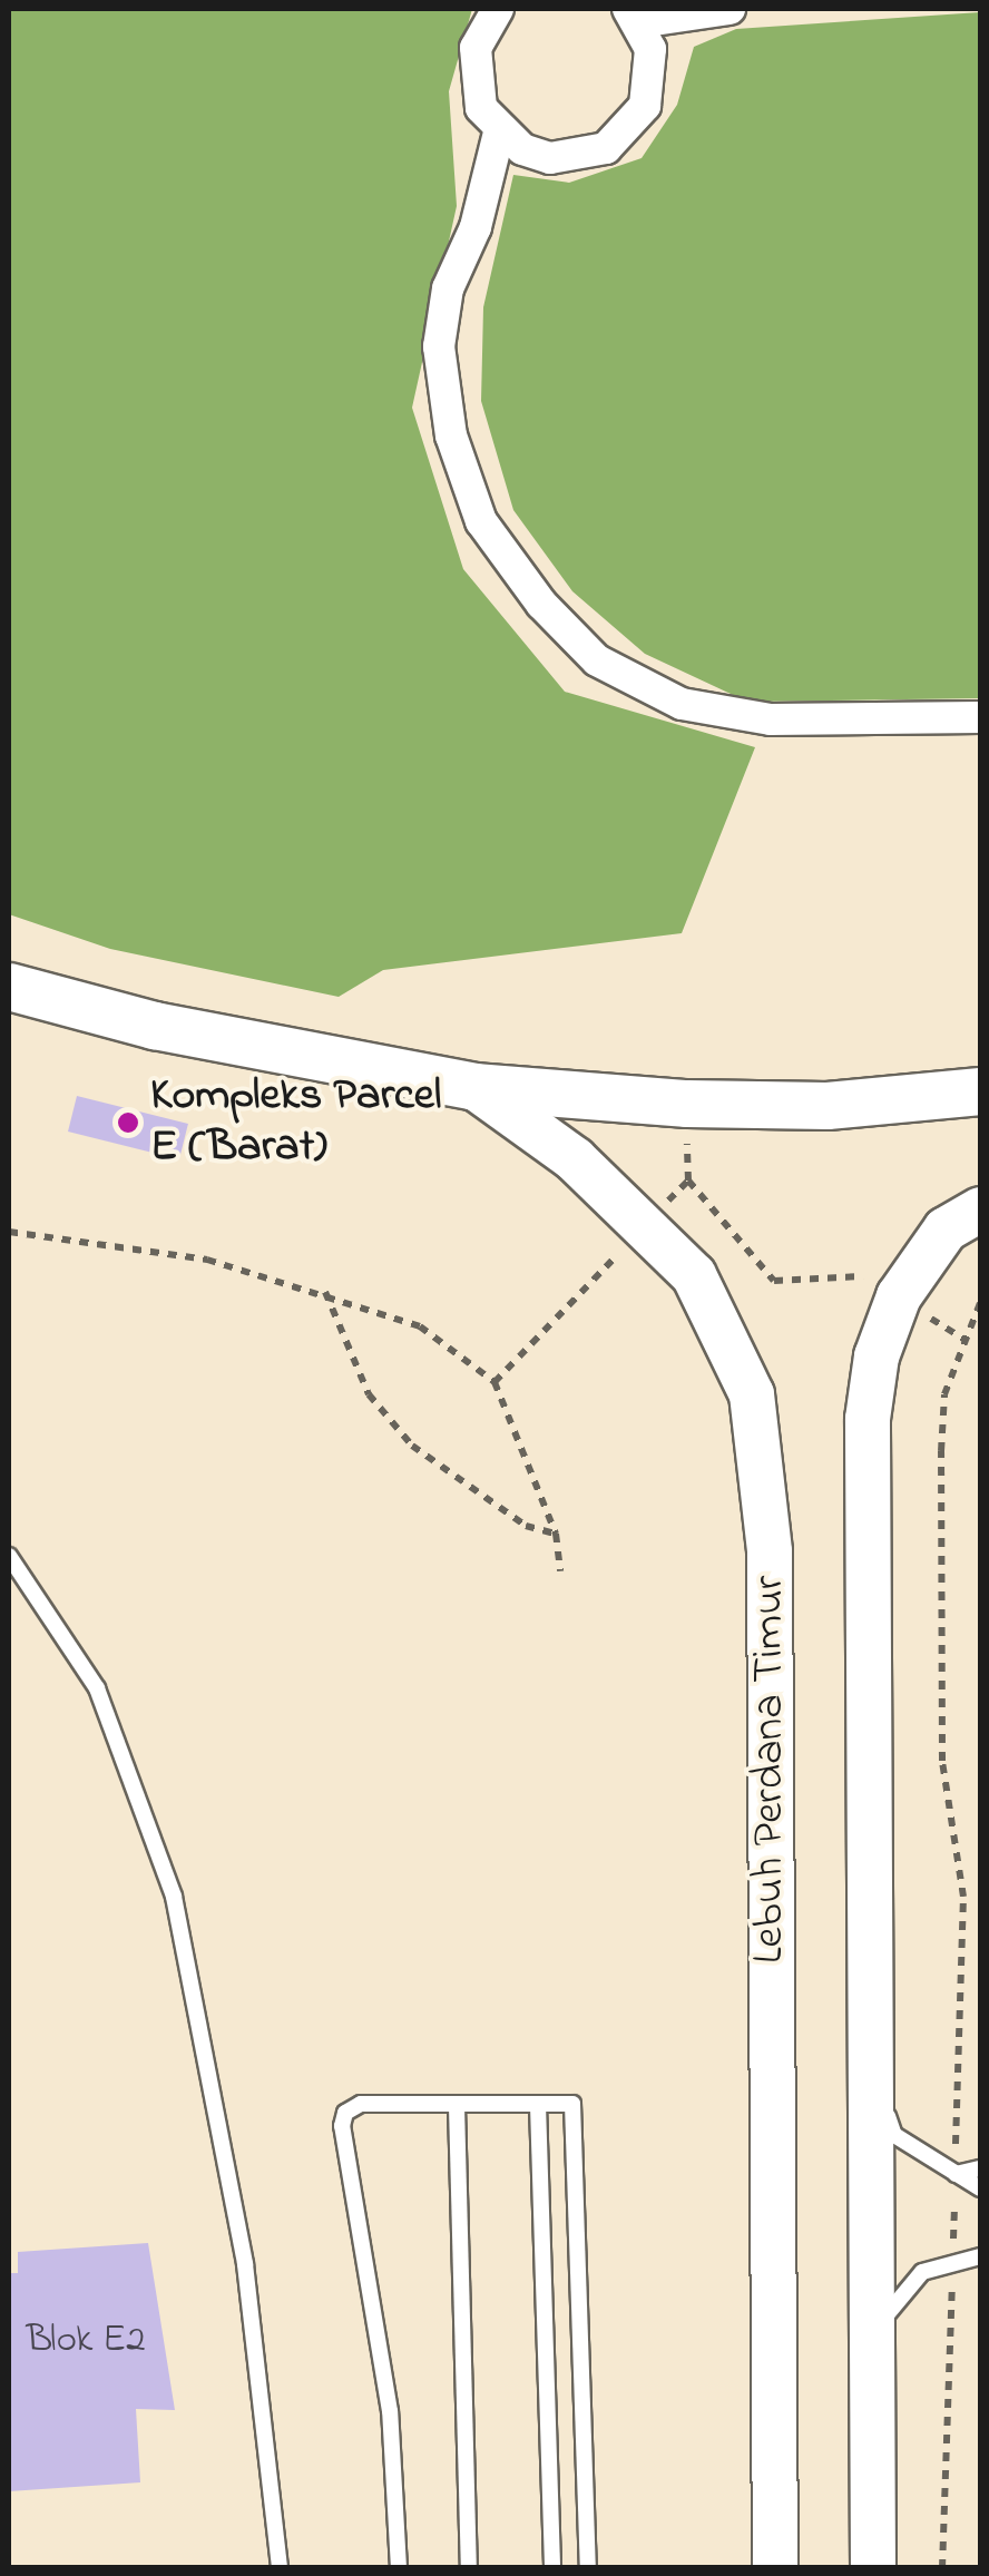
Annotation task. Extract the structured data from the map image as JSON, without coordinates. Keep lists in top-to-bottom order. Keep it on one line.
{"streets":{"main road":["Lebuh Perdana Timur"]},"places":["Kompleks Parcel E (Barat)"],"house_numbers":["Blok E2"]}
